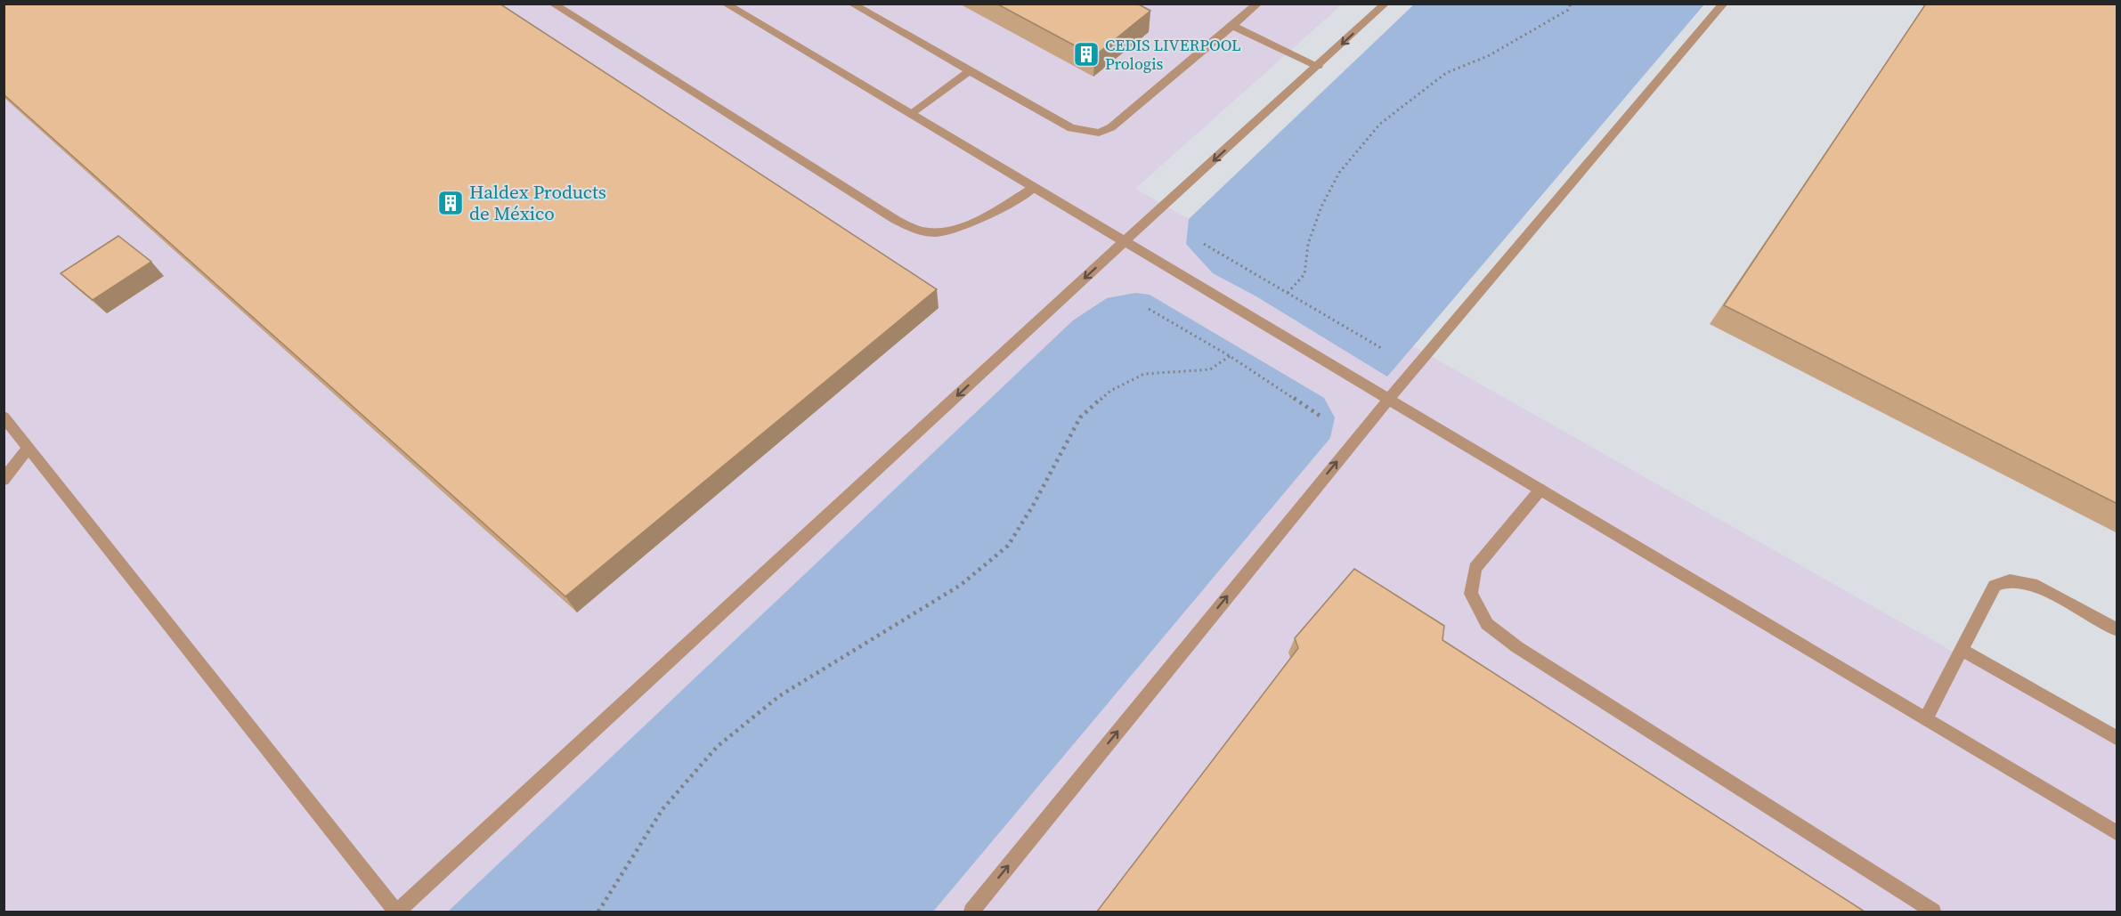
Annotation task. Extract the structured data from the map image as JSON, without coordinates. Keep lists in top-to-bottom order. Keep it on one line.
{"places":{"building":["CEDIS LIVERPOOL Prologis","Haldex Products de México"]}}
